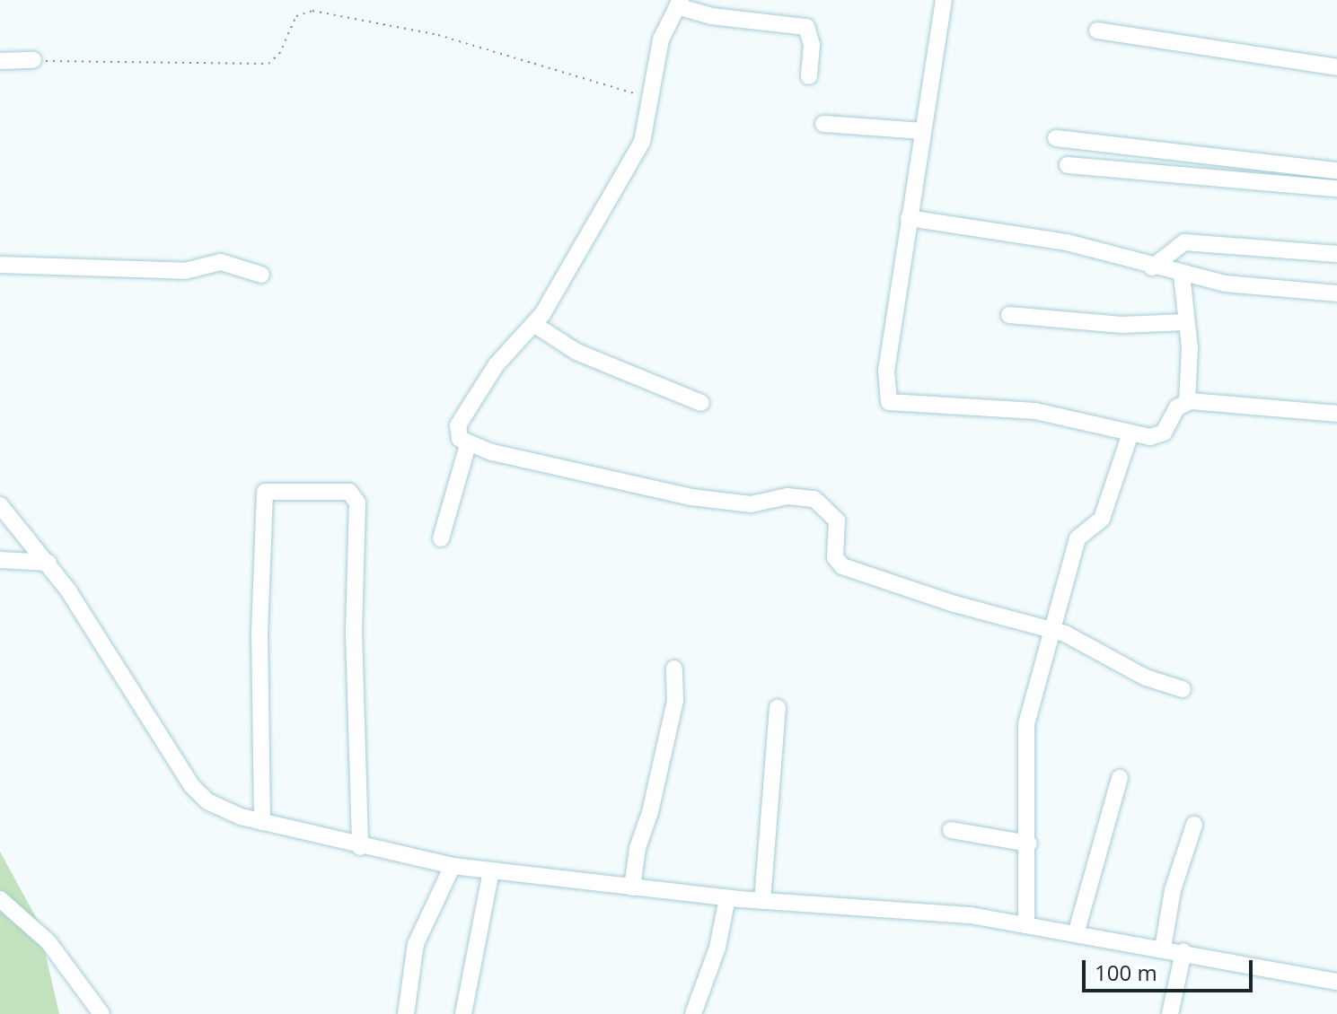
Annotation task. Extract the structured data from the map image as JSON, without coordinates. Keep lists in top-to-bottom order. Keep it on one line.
{"scale_bar":"100 m"}
